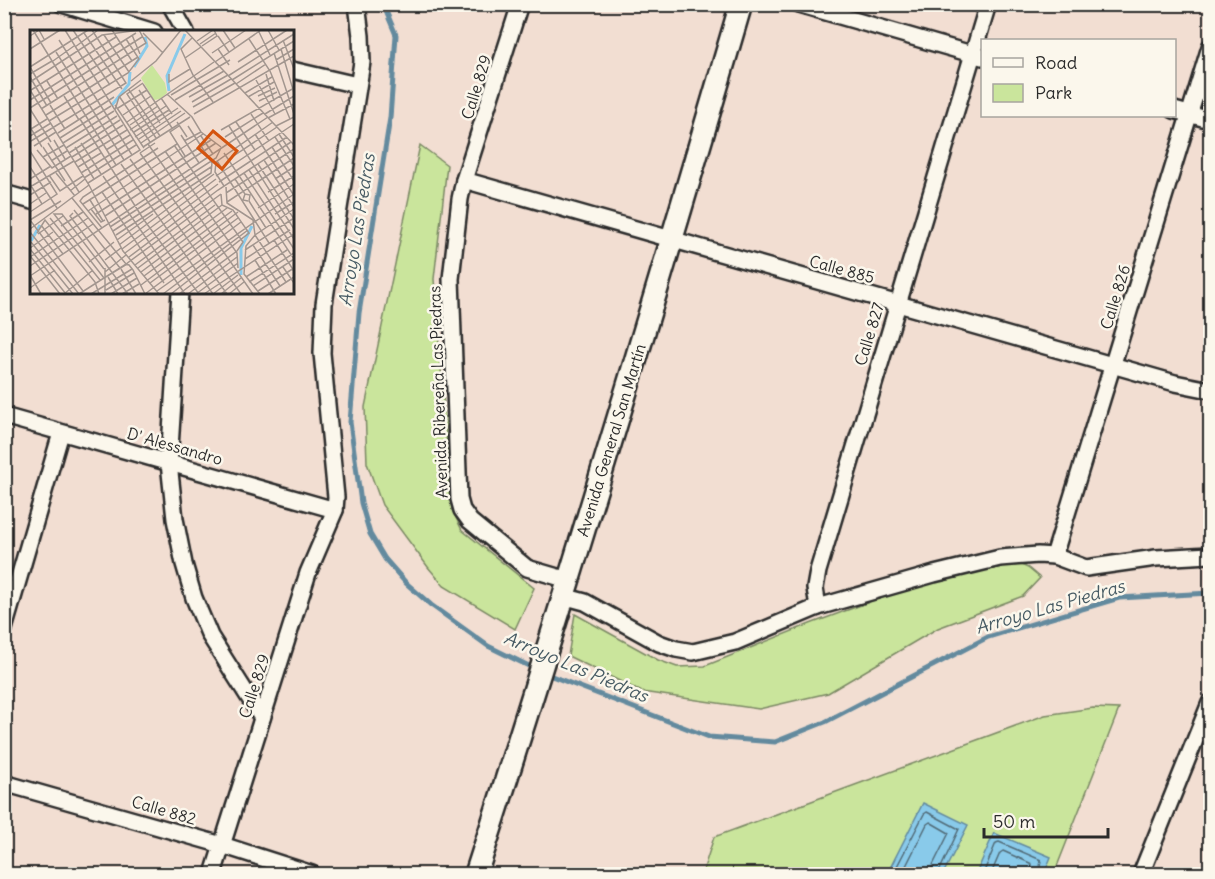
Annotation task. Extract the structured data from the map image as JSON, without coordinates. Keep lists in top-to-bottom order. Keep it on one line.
{"streets":{"main road":["Avenida General San Martín"],"street":["Calle 829","Calle 885","Calle 826","Calle 827","Avenida Ribereña Las Piedras","D' Alessandro","Calle 882"]},"crossings":[["Calle 829","Calle 885"],["Calle 829","Avenida Ribereña Las Piedras"],["Calle 829","D' Alessandro"],["Calle 829","Calle 882"],["Calle 885","Calle 826"],["Calle 885","Calle 827"],["Calle 885","Avenida Ribereña Las Piedras"],["Calle 885","Avenida General San Martín"],["Calle 826","Avenida Ribereña Las Piedras"],["Calle 827","Avenida Ribereña Las Piedras"],["Avenida Ribereña Las Piedras","Avenida General San Martín"]],"water":["Arroyo Las Piedras"],"legend":["Road","Park"],"scale_bar":"50 m"}
